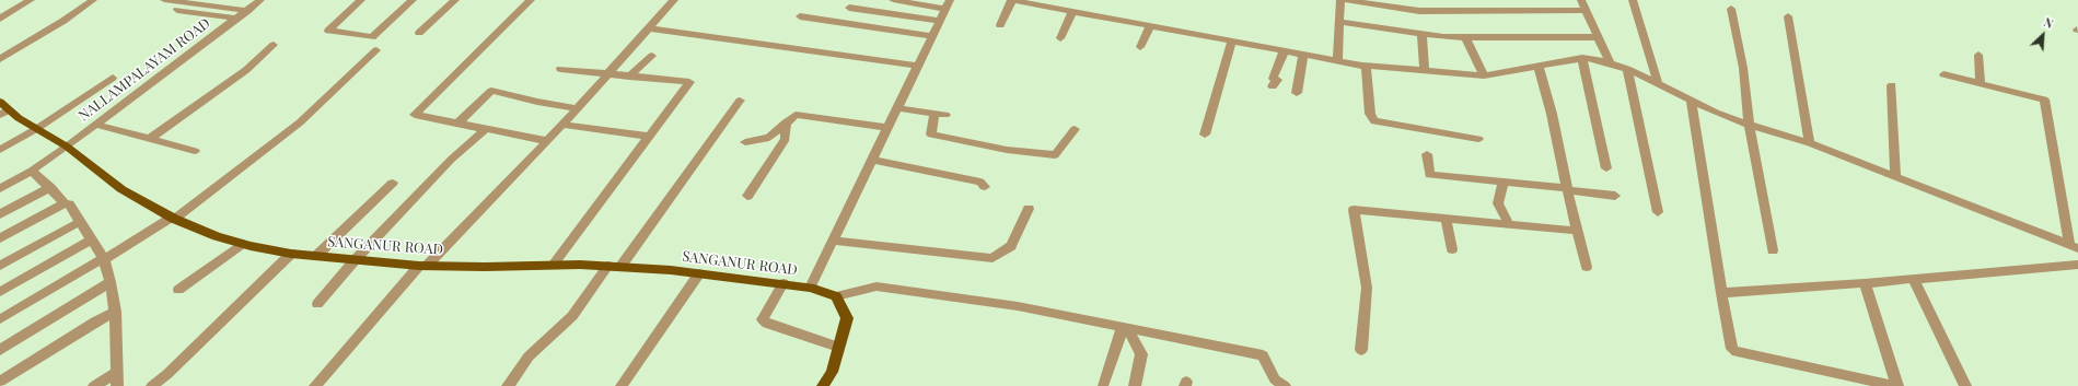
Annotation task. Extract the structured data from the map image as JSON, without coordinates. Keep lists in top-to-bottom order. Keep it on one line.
{"streets":{"main road":["SANGANUR ROAD"],"street":["NALLAMPALAYAM ROAD"]},"crossings":[["NALLAMPALAYAM ROAD","SANGANUR ROAD"]],"north":"top right"}
